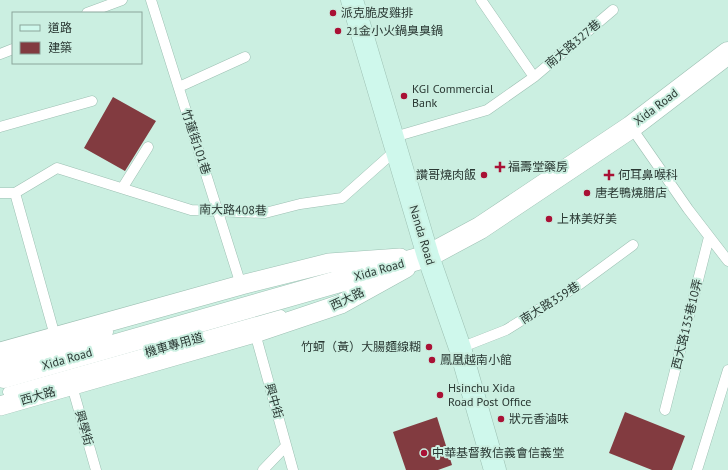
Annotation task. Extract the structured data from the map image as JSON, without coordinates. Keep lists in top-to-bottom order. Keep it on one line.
{"streets":{"main road":["Nanda Road"],"street":["Xida Road","西大路"],"lane":["南大路327巷","竹蓮街101巷","南大路408巷","南大路359巷","西大路135巷10弄","機車專用道","興中街","興學街"]},"crossings":[["南大路327巷","南大路408巷"],["南大路327巷","Nanda Road"],["Xida Road","Nanda Road"],["Xida Road","西大路"],["Xida Road","機車專用道"],["竹蓮街101巷","南大路408巷"],["南大路408巷","Nanda Road"],["Nanda Road","西大路"],["Nanda Road","南大路359巷"],["西大路","機車專用道"],["西大路","興中街"],["西大路","興學街"]],"places":{"other":["派克脆皮雞排","21金小火鍋臭臭鍋","KGI Commercial Bank","讚哥燒肉飯","唐老鴨燒腊店","上林美好美","竹蚵（黃）大腸麵線糊","鳳凰越南小館","Hsinchu Xida Road Post Office","狀元香滷味","中華基督教信義會信義堂"],"health":["福壽堂藥房","何耳鼻喉科"]},"legend":["道路","建築"]}
